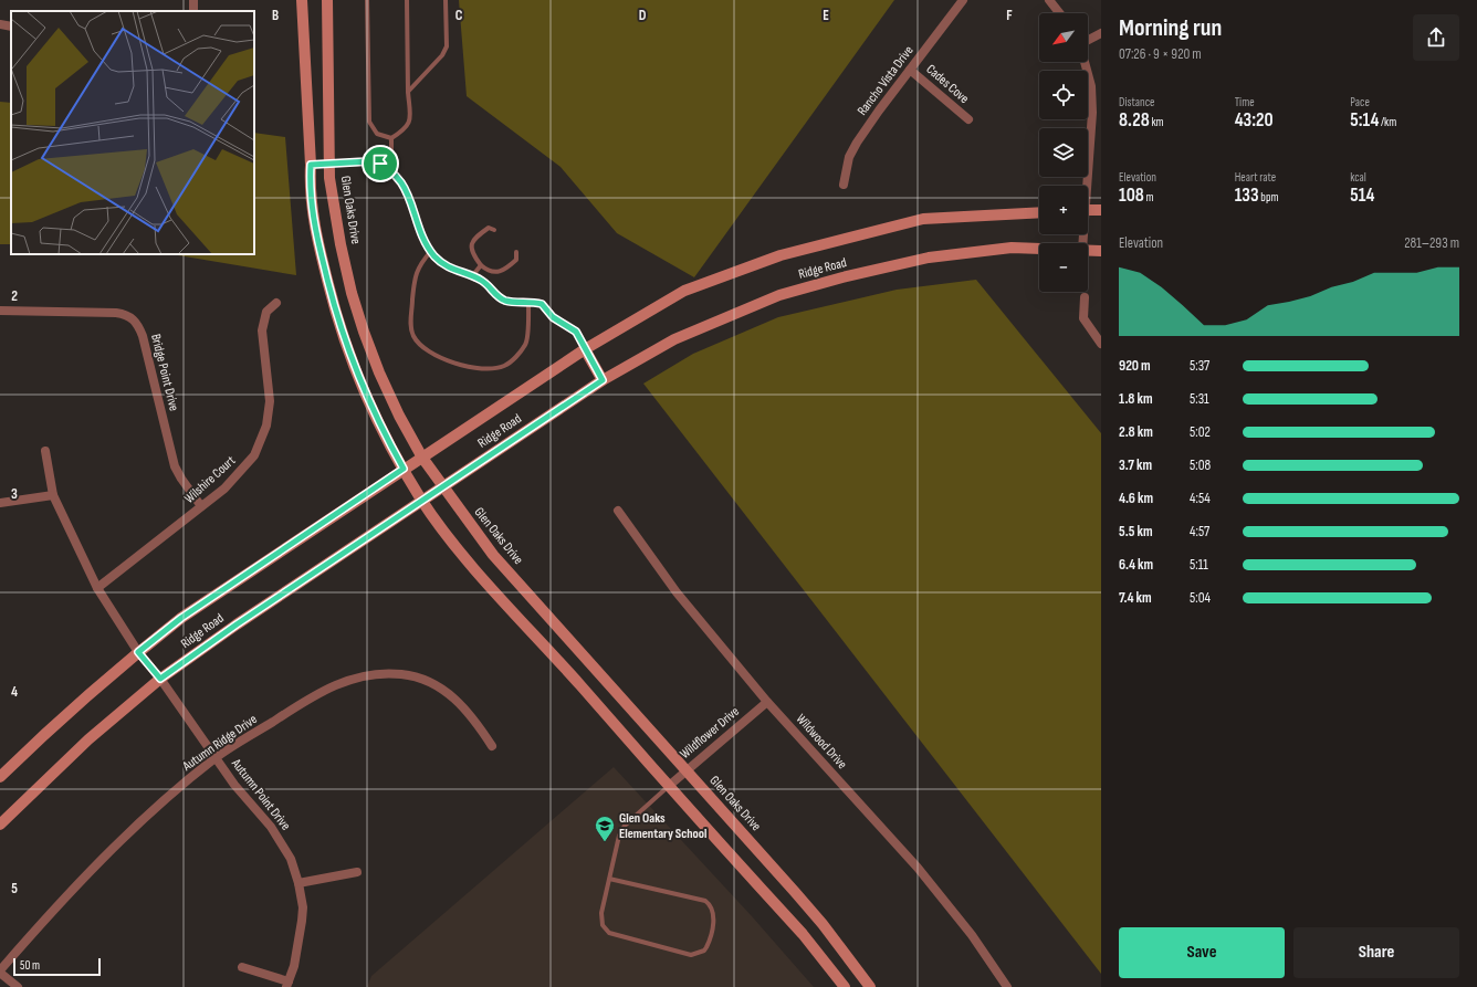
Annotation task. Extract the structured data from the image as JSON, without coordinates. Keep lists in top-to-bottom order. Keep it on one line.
{"streets":{"main road":["Glen Oaks Drive","Ridge Road"],"street":["Rancho Vista Drive","Cades Cove","Bridge Point Drive","Wilshire Court","Wildflower Drive","Wildwood Drive","Autumn Ridge Drive","Autumn Point Drive"]},"crossings":[["Rancho Vista Drive","Cades Cove"],["Glen Oaks Drive","Ridge Road"],["Glen Oaks Drive","Wildflower Drive"],["Ridge Road","Autumn Point Drive"],["Bridge Point Drive","Wilshire Court"],["Wilshire Court","Autumn Point Drive"],["Wildflower Drive","Wildwood Drive"],["Autumn Ridge Drive","Autumn Point Drive"]],"places":{"school or university":["Glen Oaks Elementary School"]},"scale_bar":"50 m","north":"bottom left","page":{"heading":["Morning run","07:26 · 9 × 920 m"],"map_buttons":["+","−"],"stats":[["Distance","8.28 km"],["Time","43:20"],["Pace","5:14 /km"],["Elevation","108 m"],["Heart rate","133 bpm"],["kcal","514"]],"chart":["Elevation","281–293 m"],"list":[{"name":"920 m","note":"5:37"},{"name":"1.8 km","note":"5:31"},{"name":"2.8 km","note":"5:02"},{"name":"3.7 km","note":"5:08"},{"name":"4.6 km","note":"4:54"},{"name":"5.5 km","note":"4:57"},{"name":"6.4 km","note":"5:11"},{"name":"7.4 km","note":"5:04"}],"buttons":["Save","Share"],"scale":"50 m"},"grid":{"columns":["B","C","D","E","F"],"rows":["2","3","4","5"]}}
